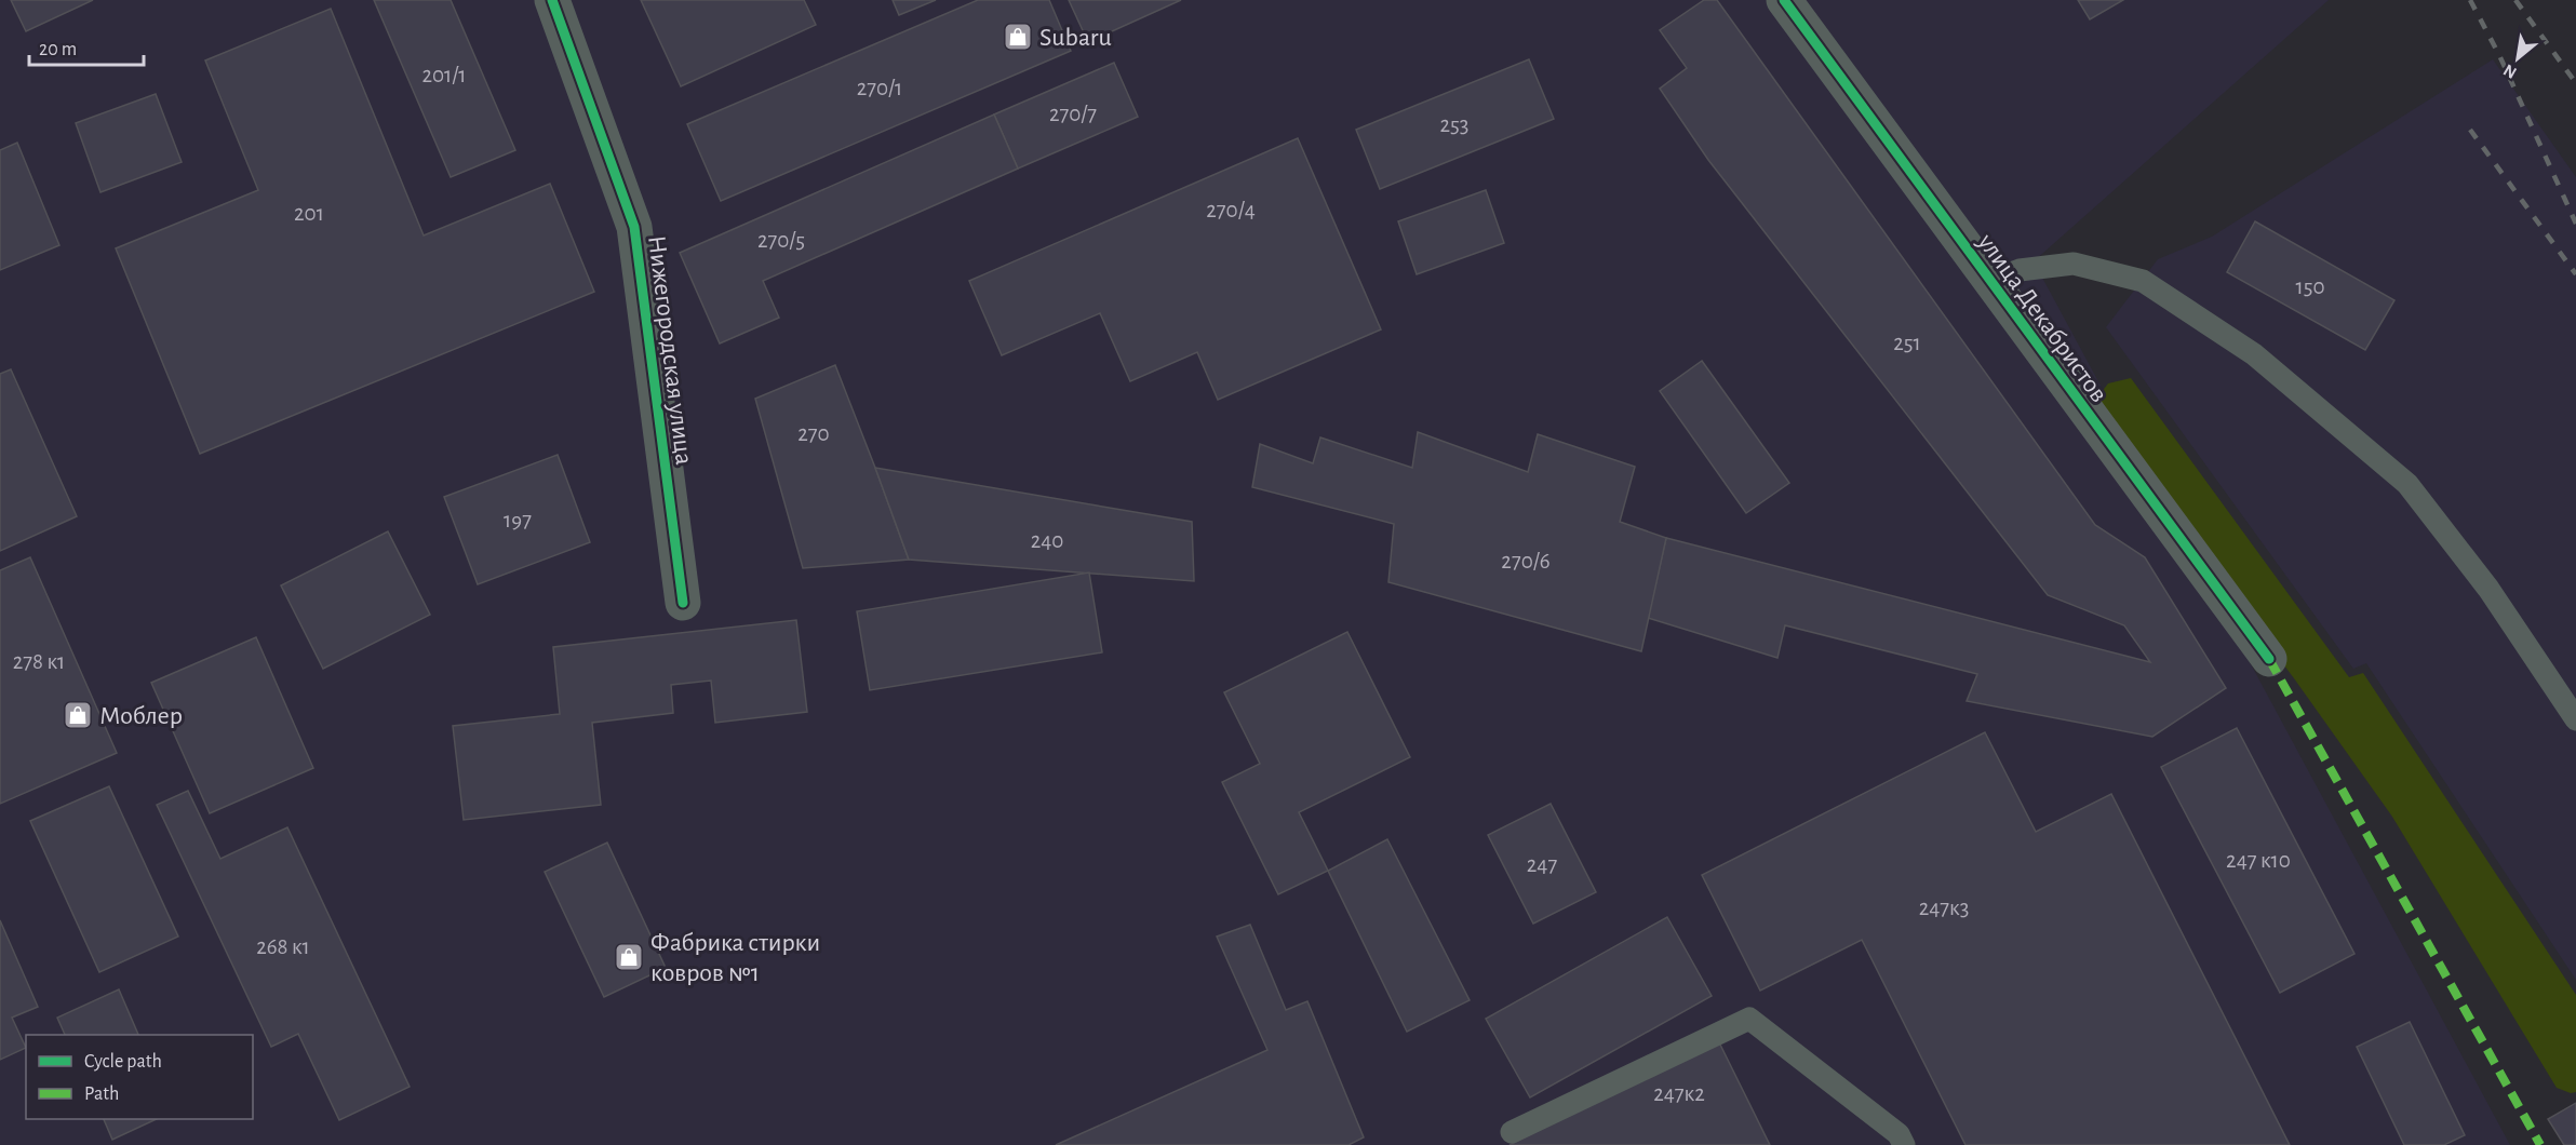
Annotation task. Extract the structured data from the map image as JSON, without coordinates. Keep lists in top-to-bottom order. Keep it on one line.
{"streets":{"street":["улица Декабристов","Нижегородская улица"]},"places":{"shop":["Subaru","Моблер","Фабрика стирки ковров №1"]},"house_numbers":["201/1","270/1","270/7","253","270/4","201","270/5","150","251","270","197","240","270/6","278 к1","247 к10","247","247к3","268 к1","247к2"],"legend":["Cycle path","Path"],"scale_bar":"20 m","north":"bottom left"}
